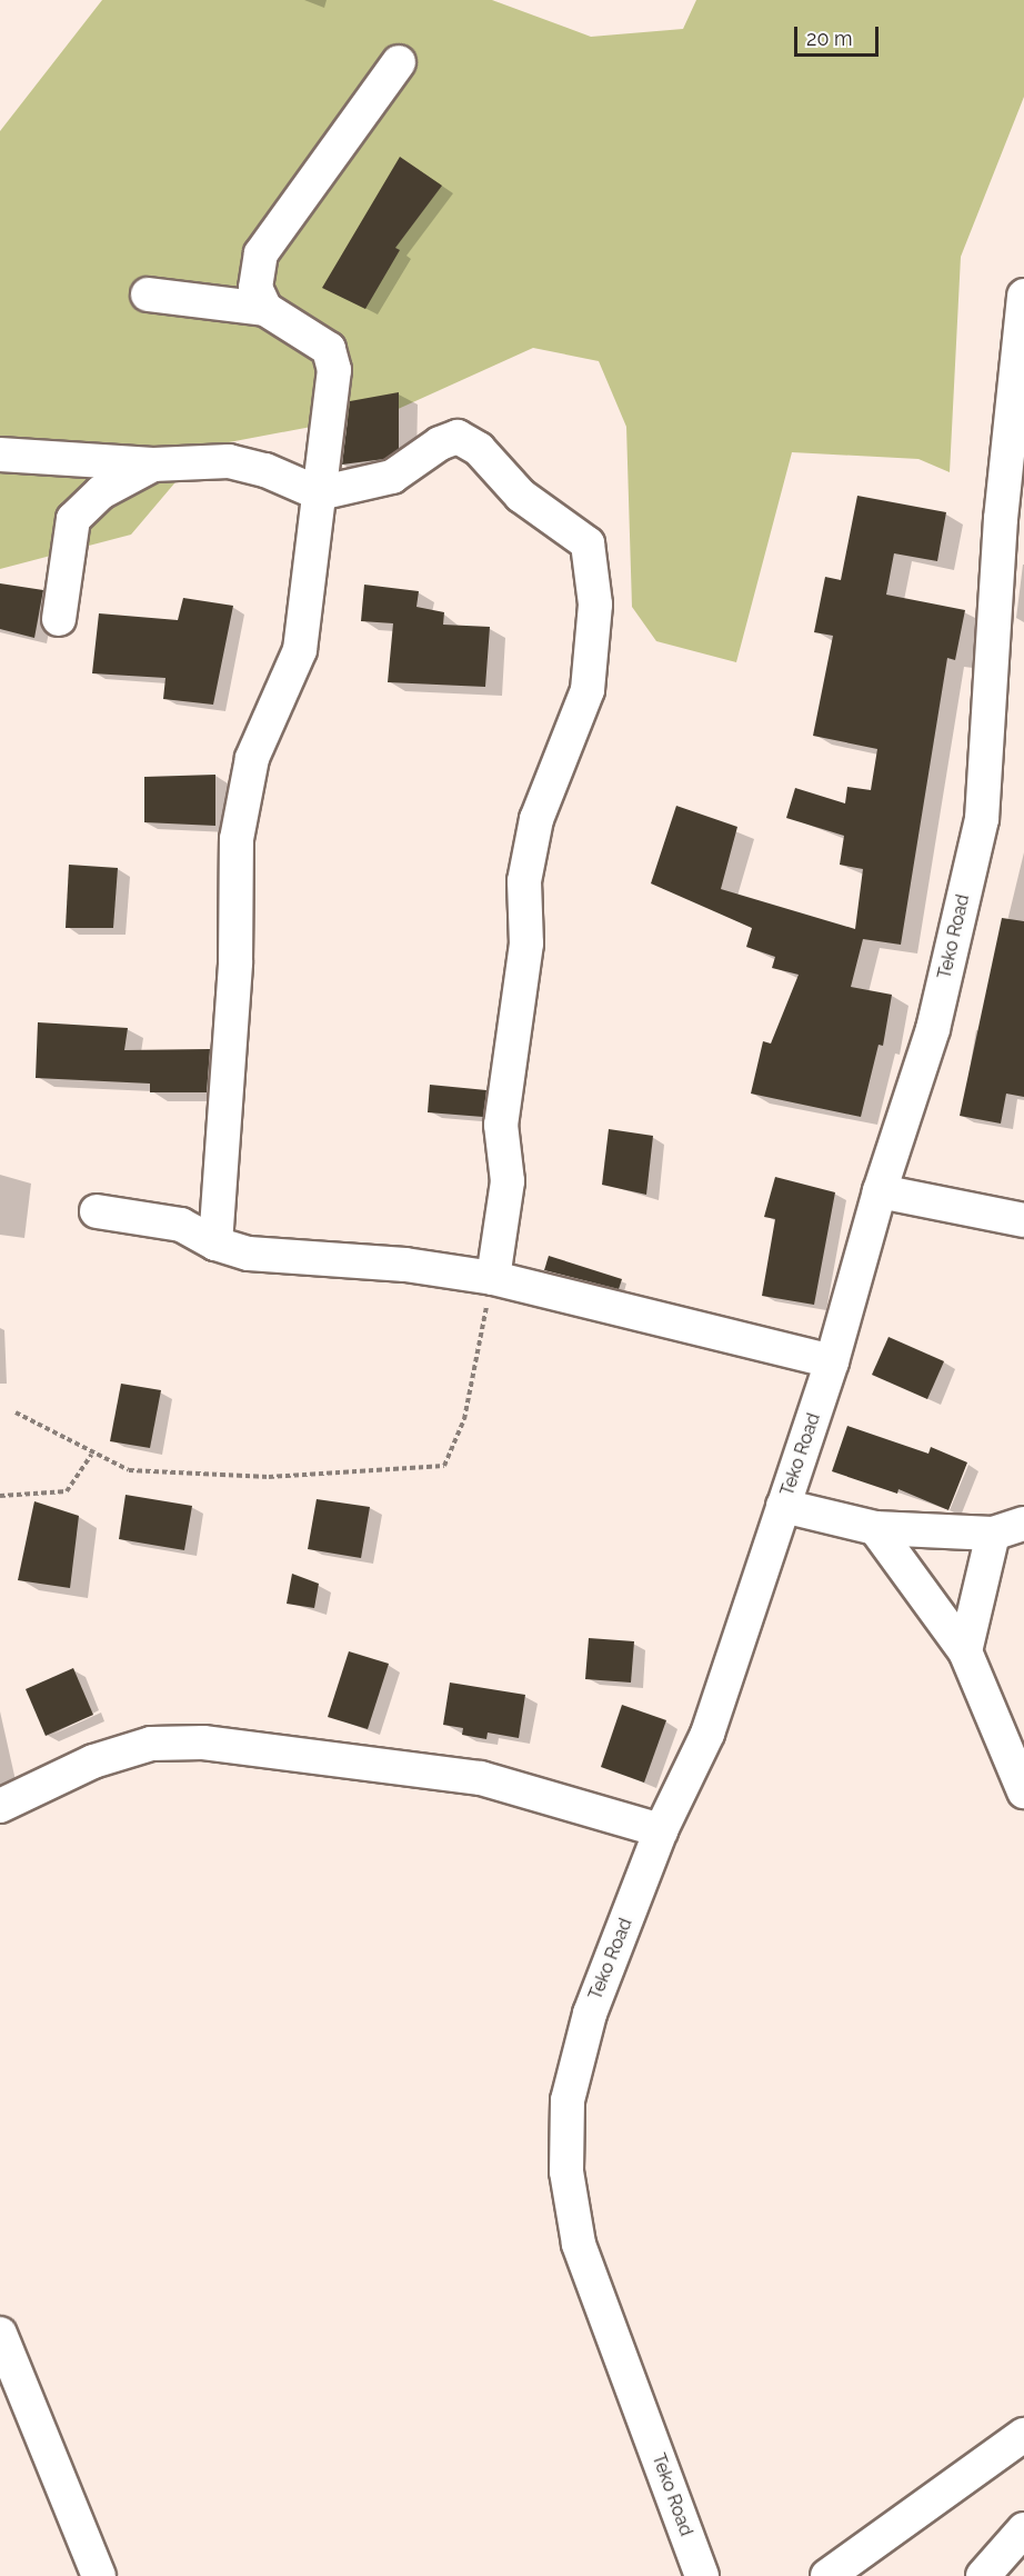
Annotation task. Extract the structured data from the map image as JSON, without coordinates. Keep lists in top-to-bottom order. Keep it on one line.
{"streets":{"street":["Teko Road"]},"scale_bar":"20 m"}
